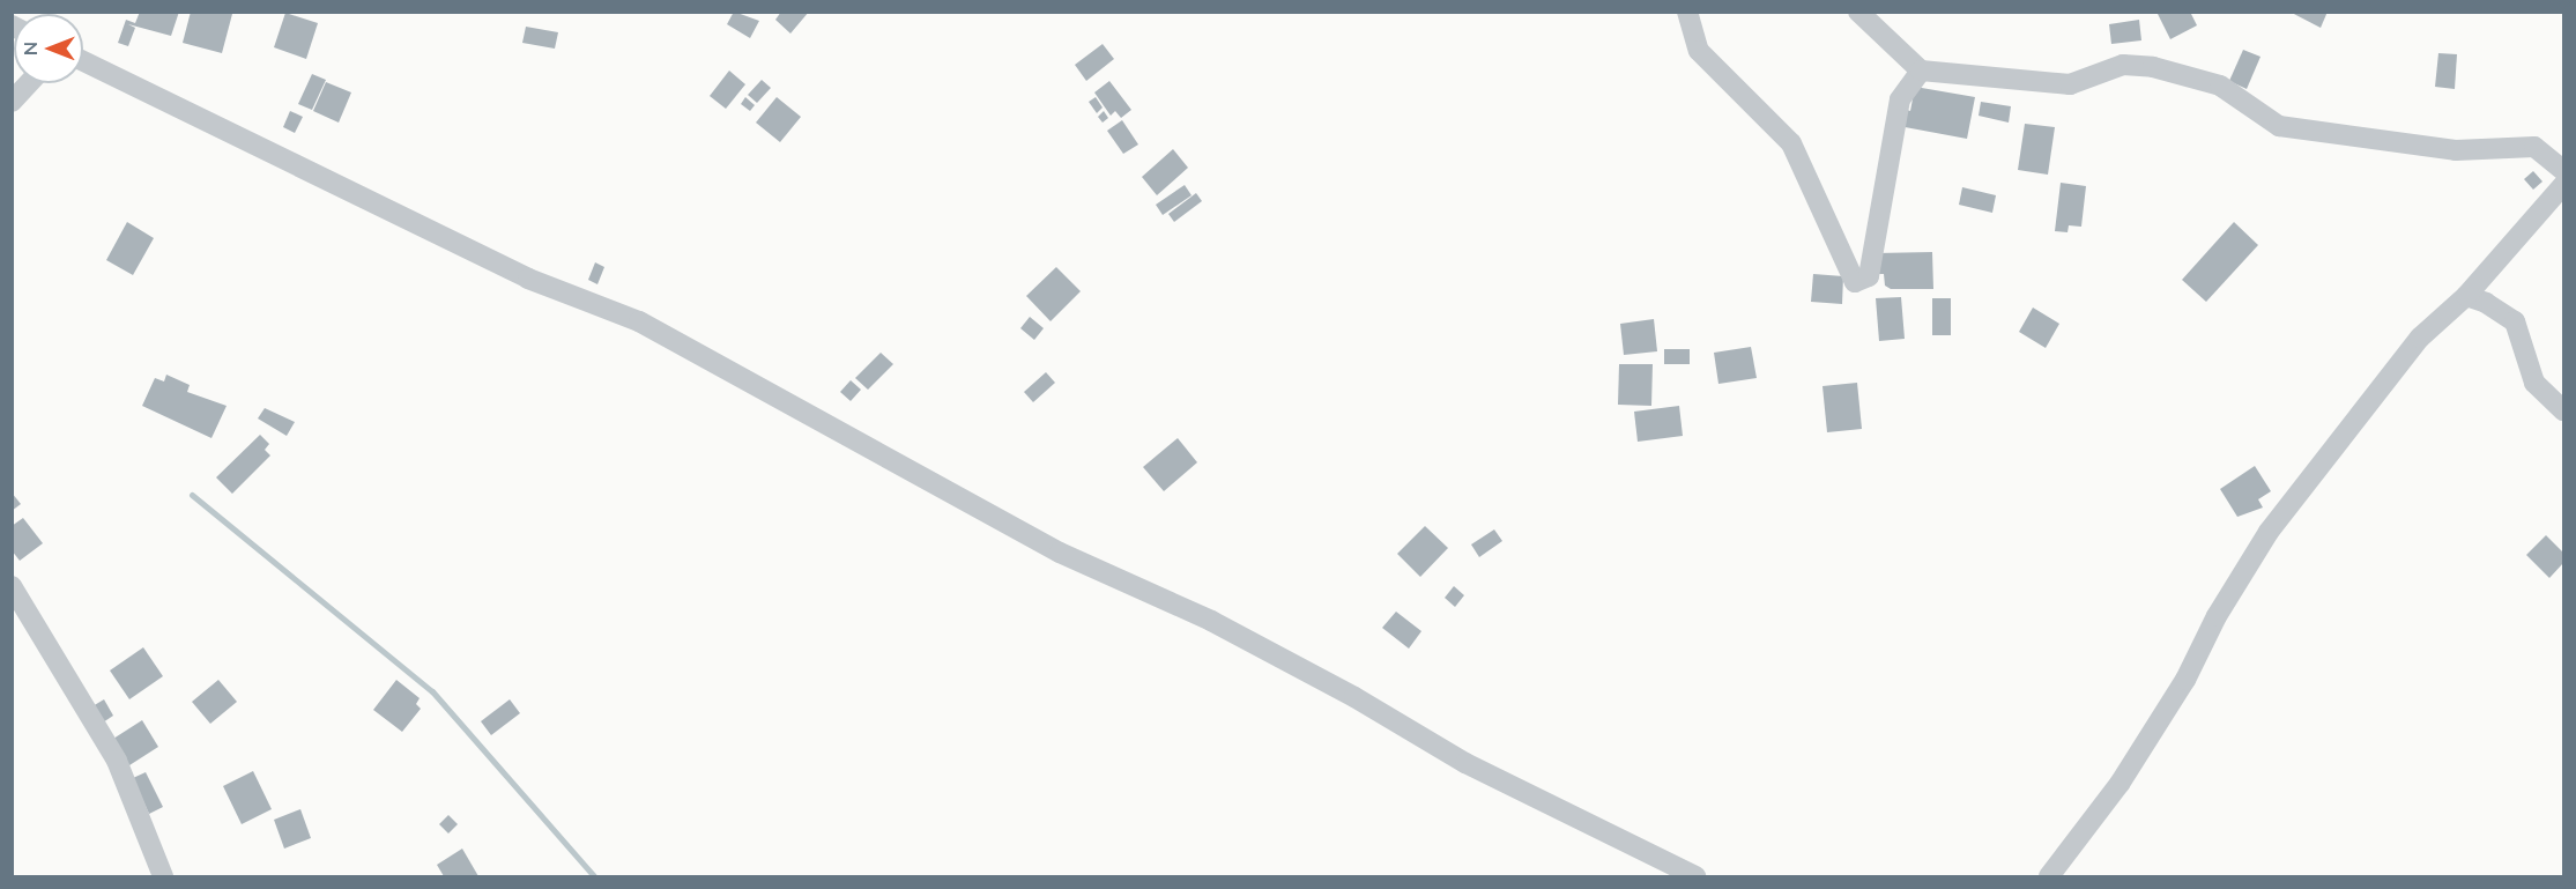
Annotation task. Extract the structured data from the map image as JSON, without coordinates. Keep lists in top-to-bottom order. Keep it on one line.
{"north":"left"}
